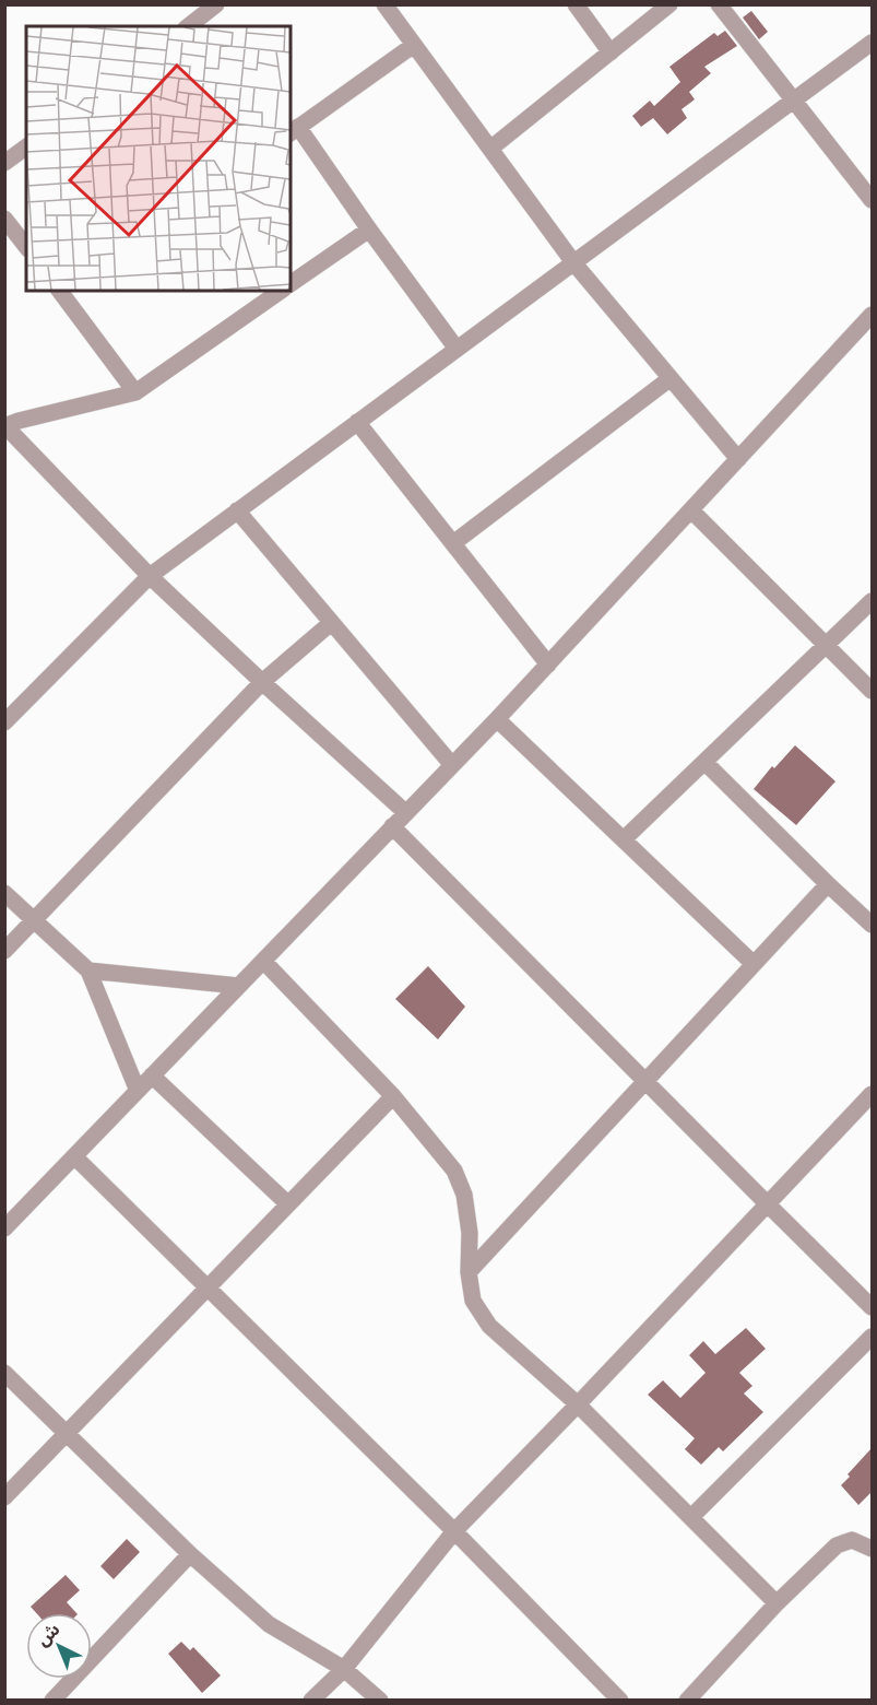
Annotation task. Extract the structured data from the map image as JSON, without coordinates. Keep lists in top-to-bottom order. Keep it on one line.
{"north":"top left"}
